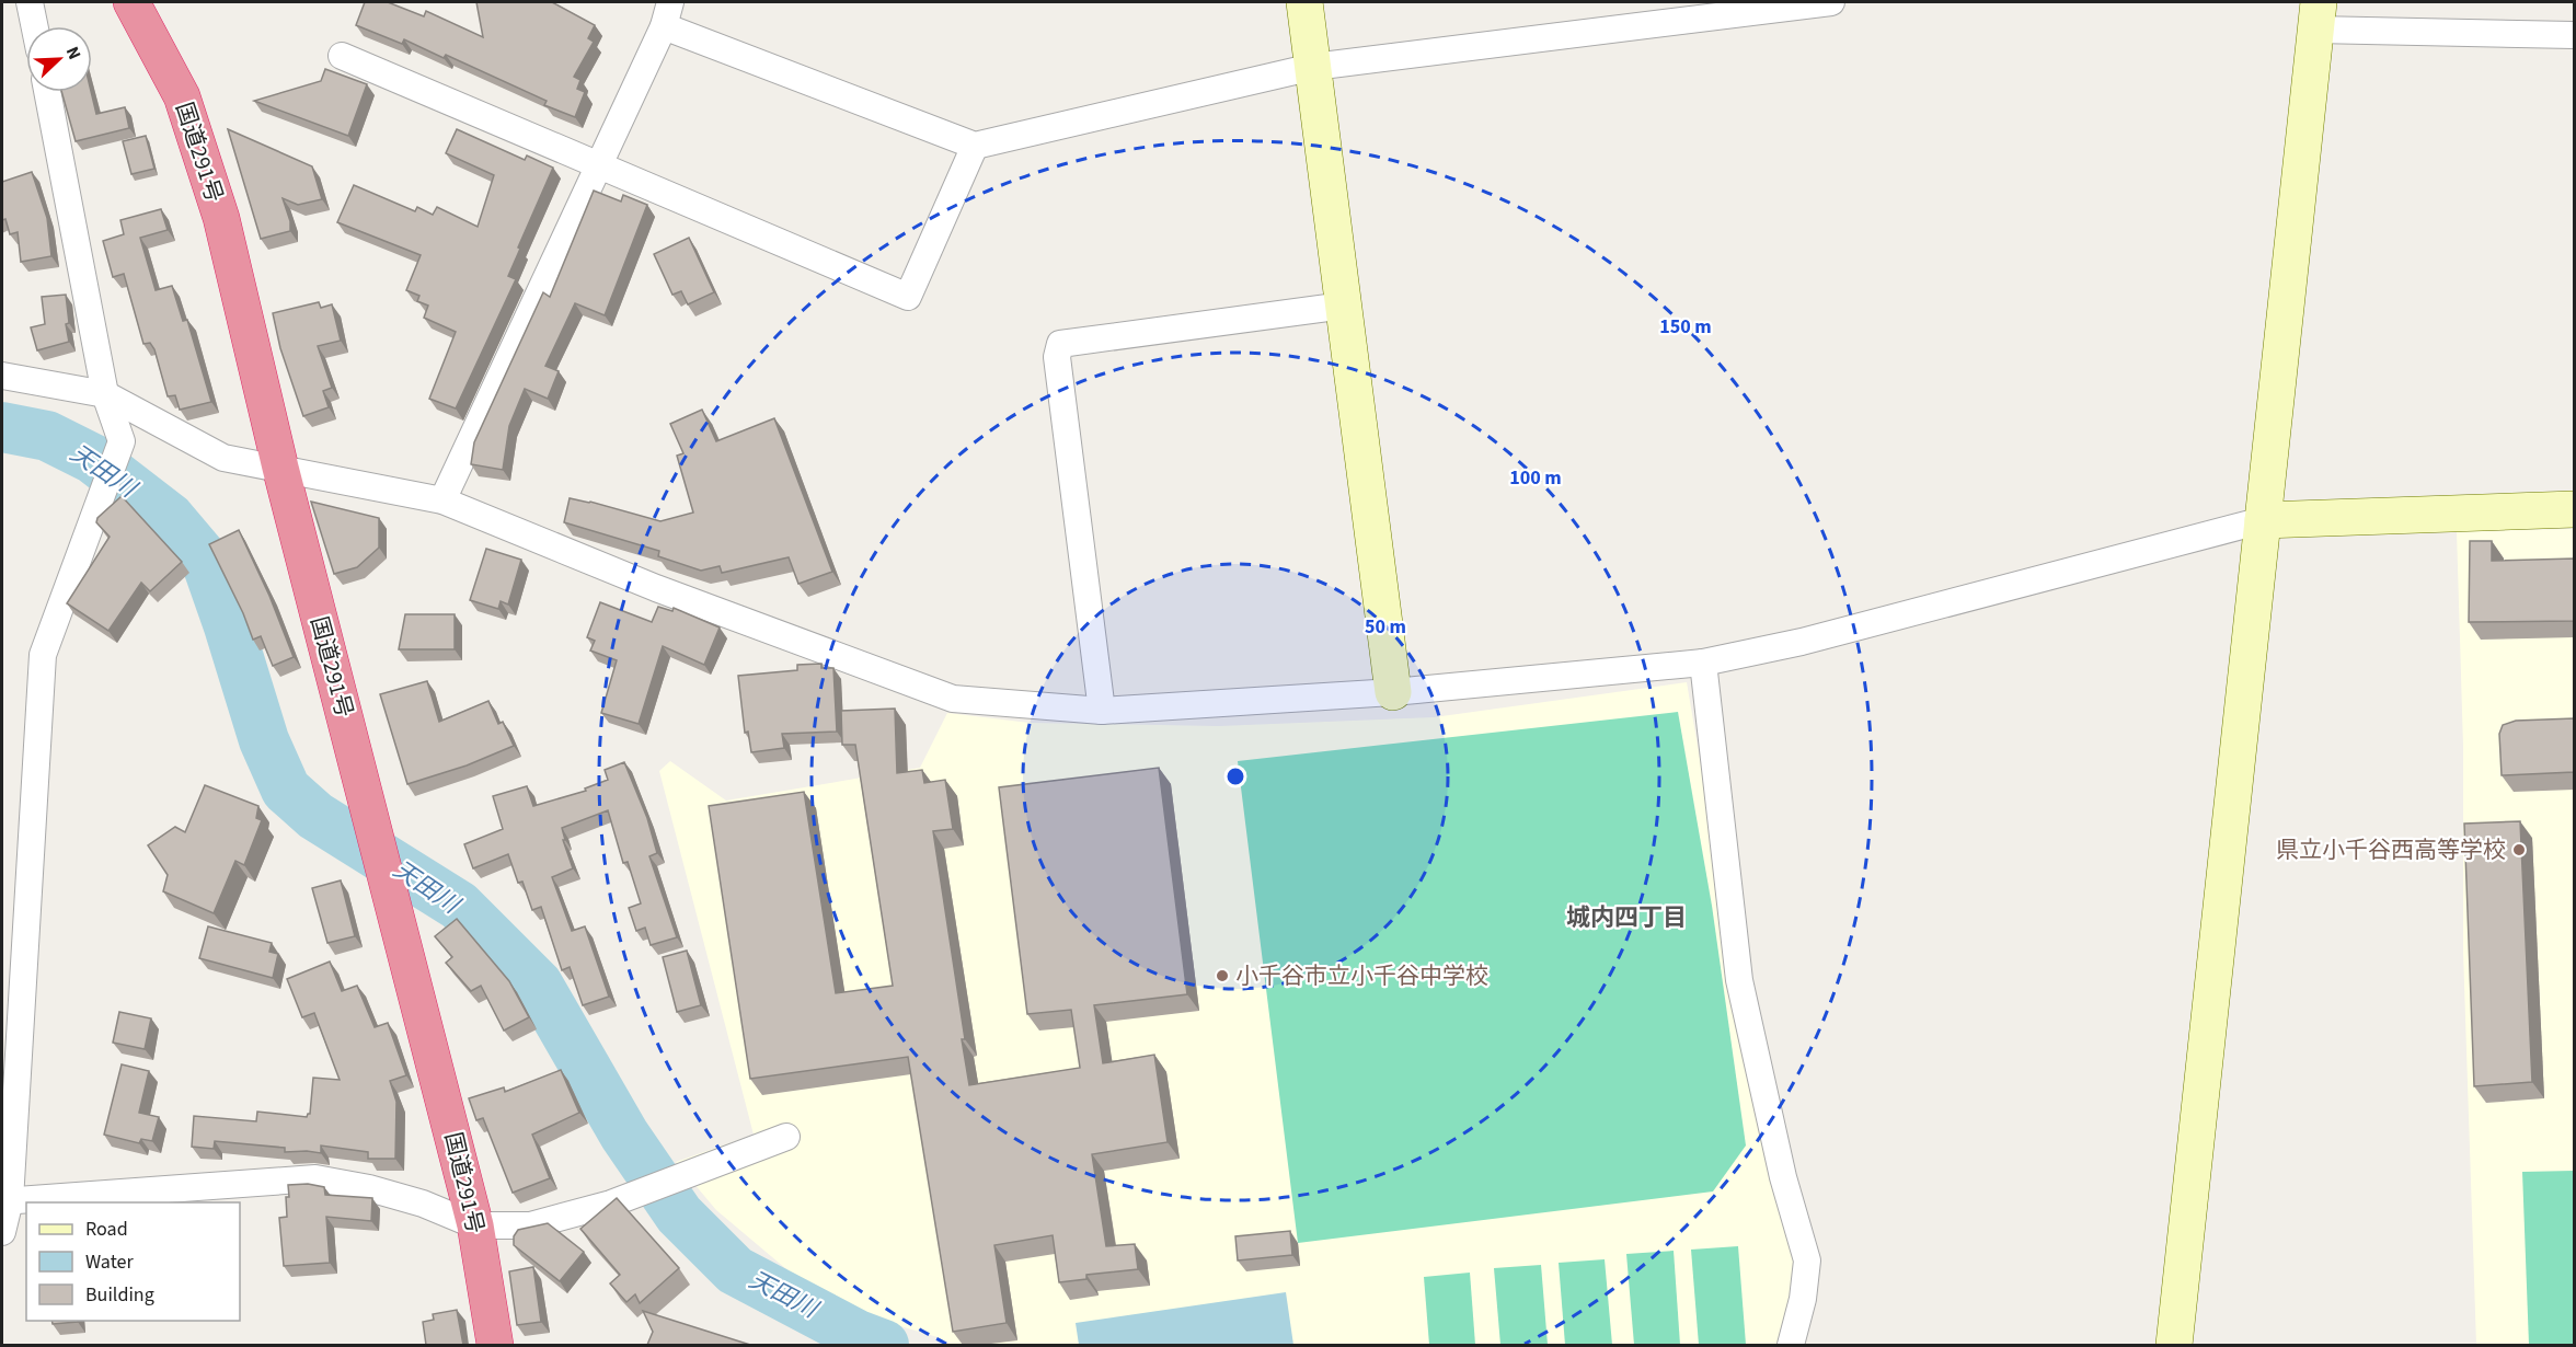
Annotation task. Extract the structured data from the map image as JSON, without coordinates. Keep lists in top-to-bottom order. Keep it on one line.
{"streets":{"highway":["国道291号"]},"districts":["城内四丁目"],"water":["天田川"],"places":["県立小千谷西高等学校","小千谷市立小千谷中学校"],"legend":["Road","Water","Building"],"north":"top right","rings":["150 m","100 m","50 m"]}
